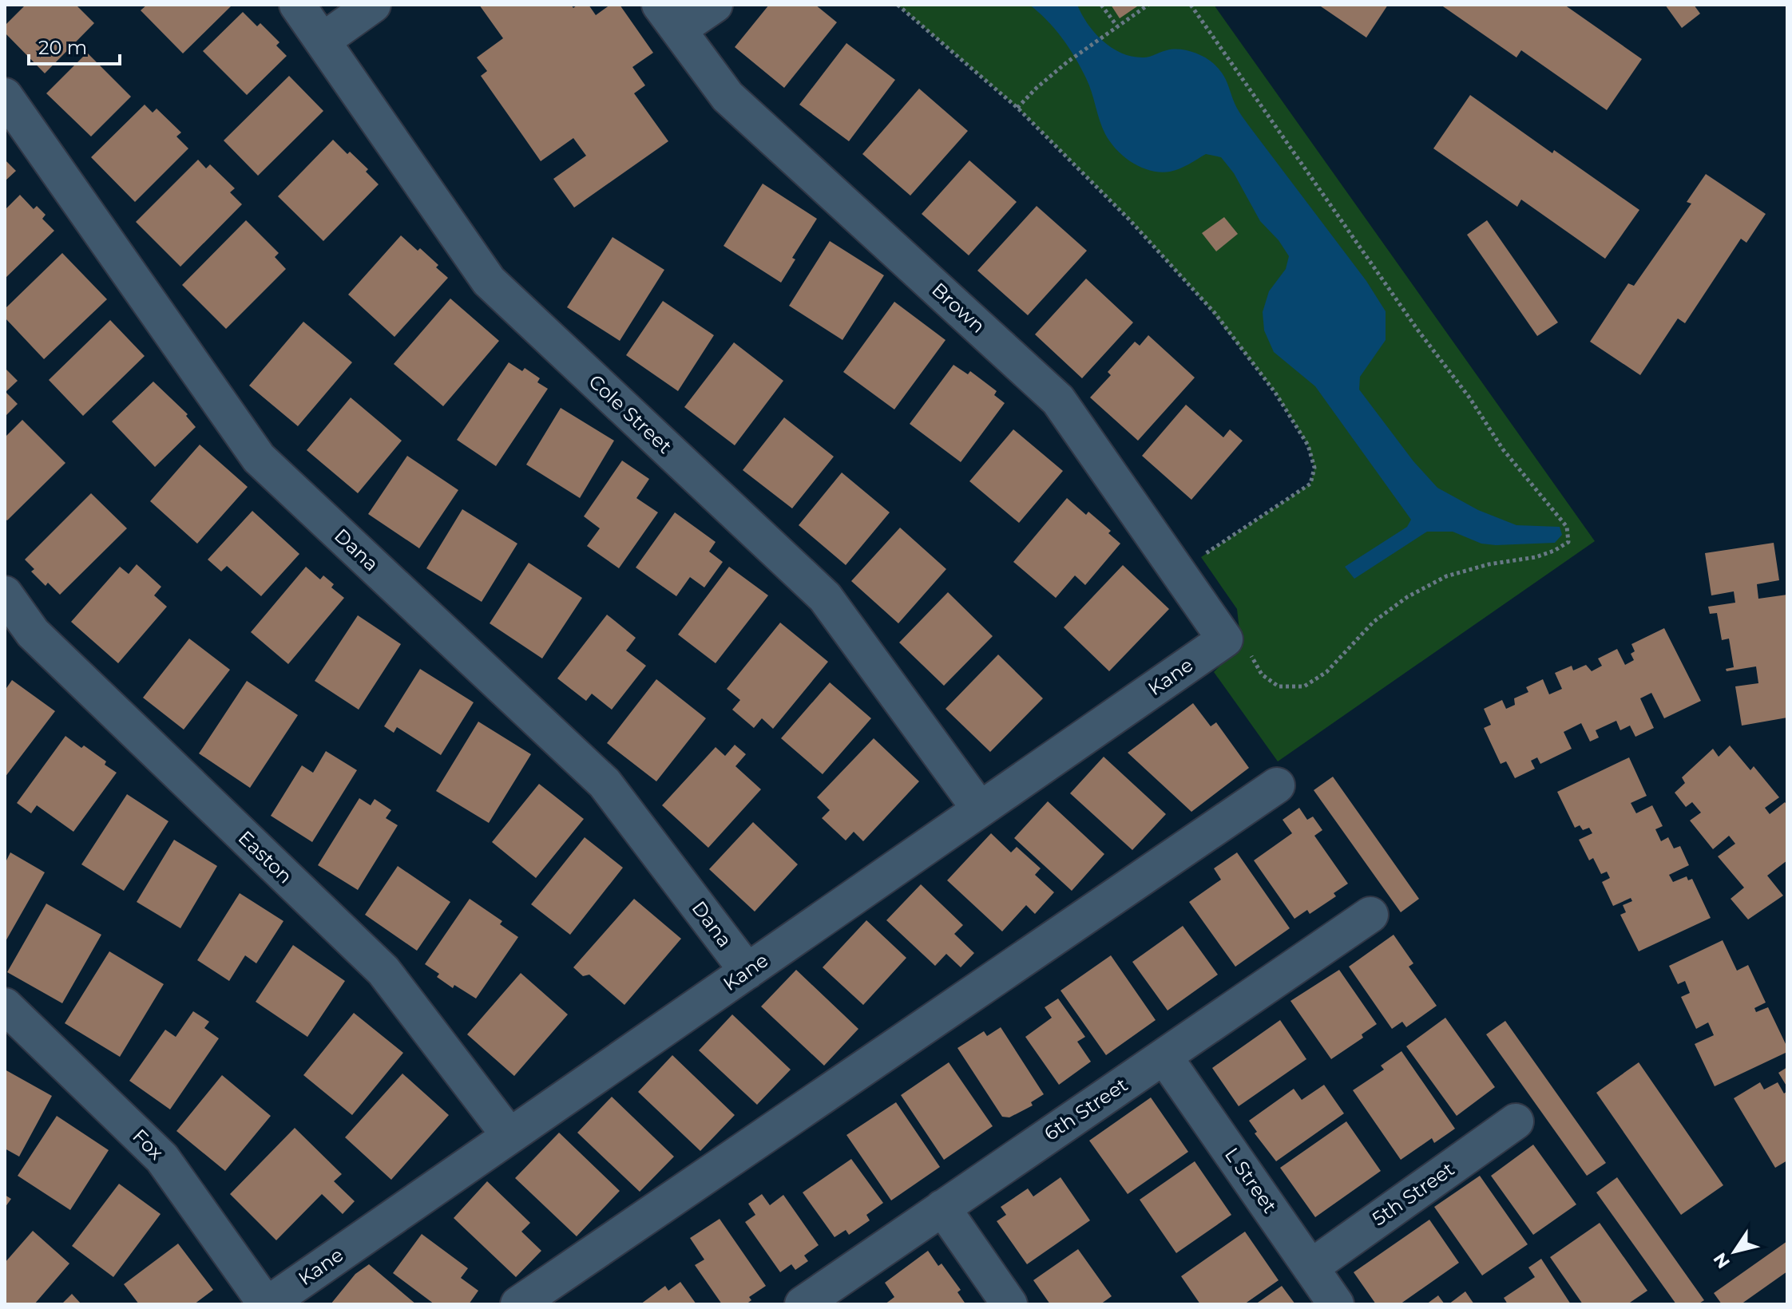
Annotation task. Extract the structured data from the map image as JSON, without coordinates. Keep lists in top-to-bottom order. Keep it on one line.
{"streets":{"lane":["Brown","Cole Street","Dana","Kane","Easton","6th Street","Fox","L Street","5th Street"]},"crossings":[["Brown","Kane"],["Cole Street","Kane"],["Dana","Kane"],["Kane","Easton"],["Kane","Fox"],["6th Street","L Street"],["L Street","5th Street"]],"scale_bar":"20 m","north":"bottom left"}
